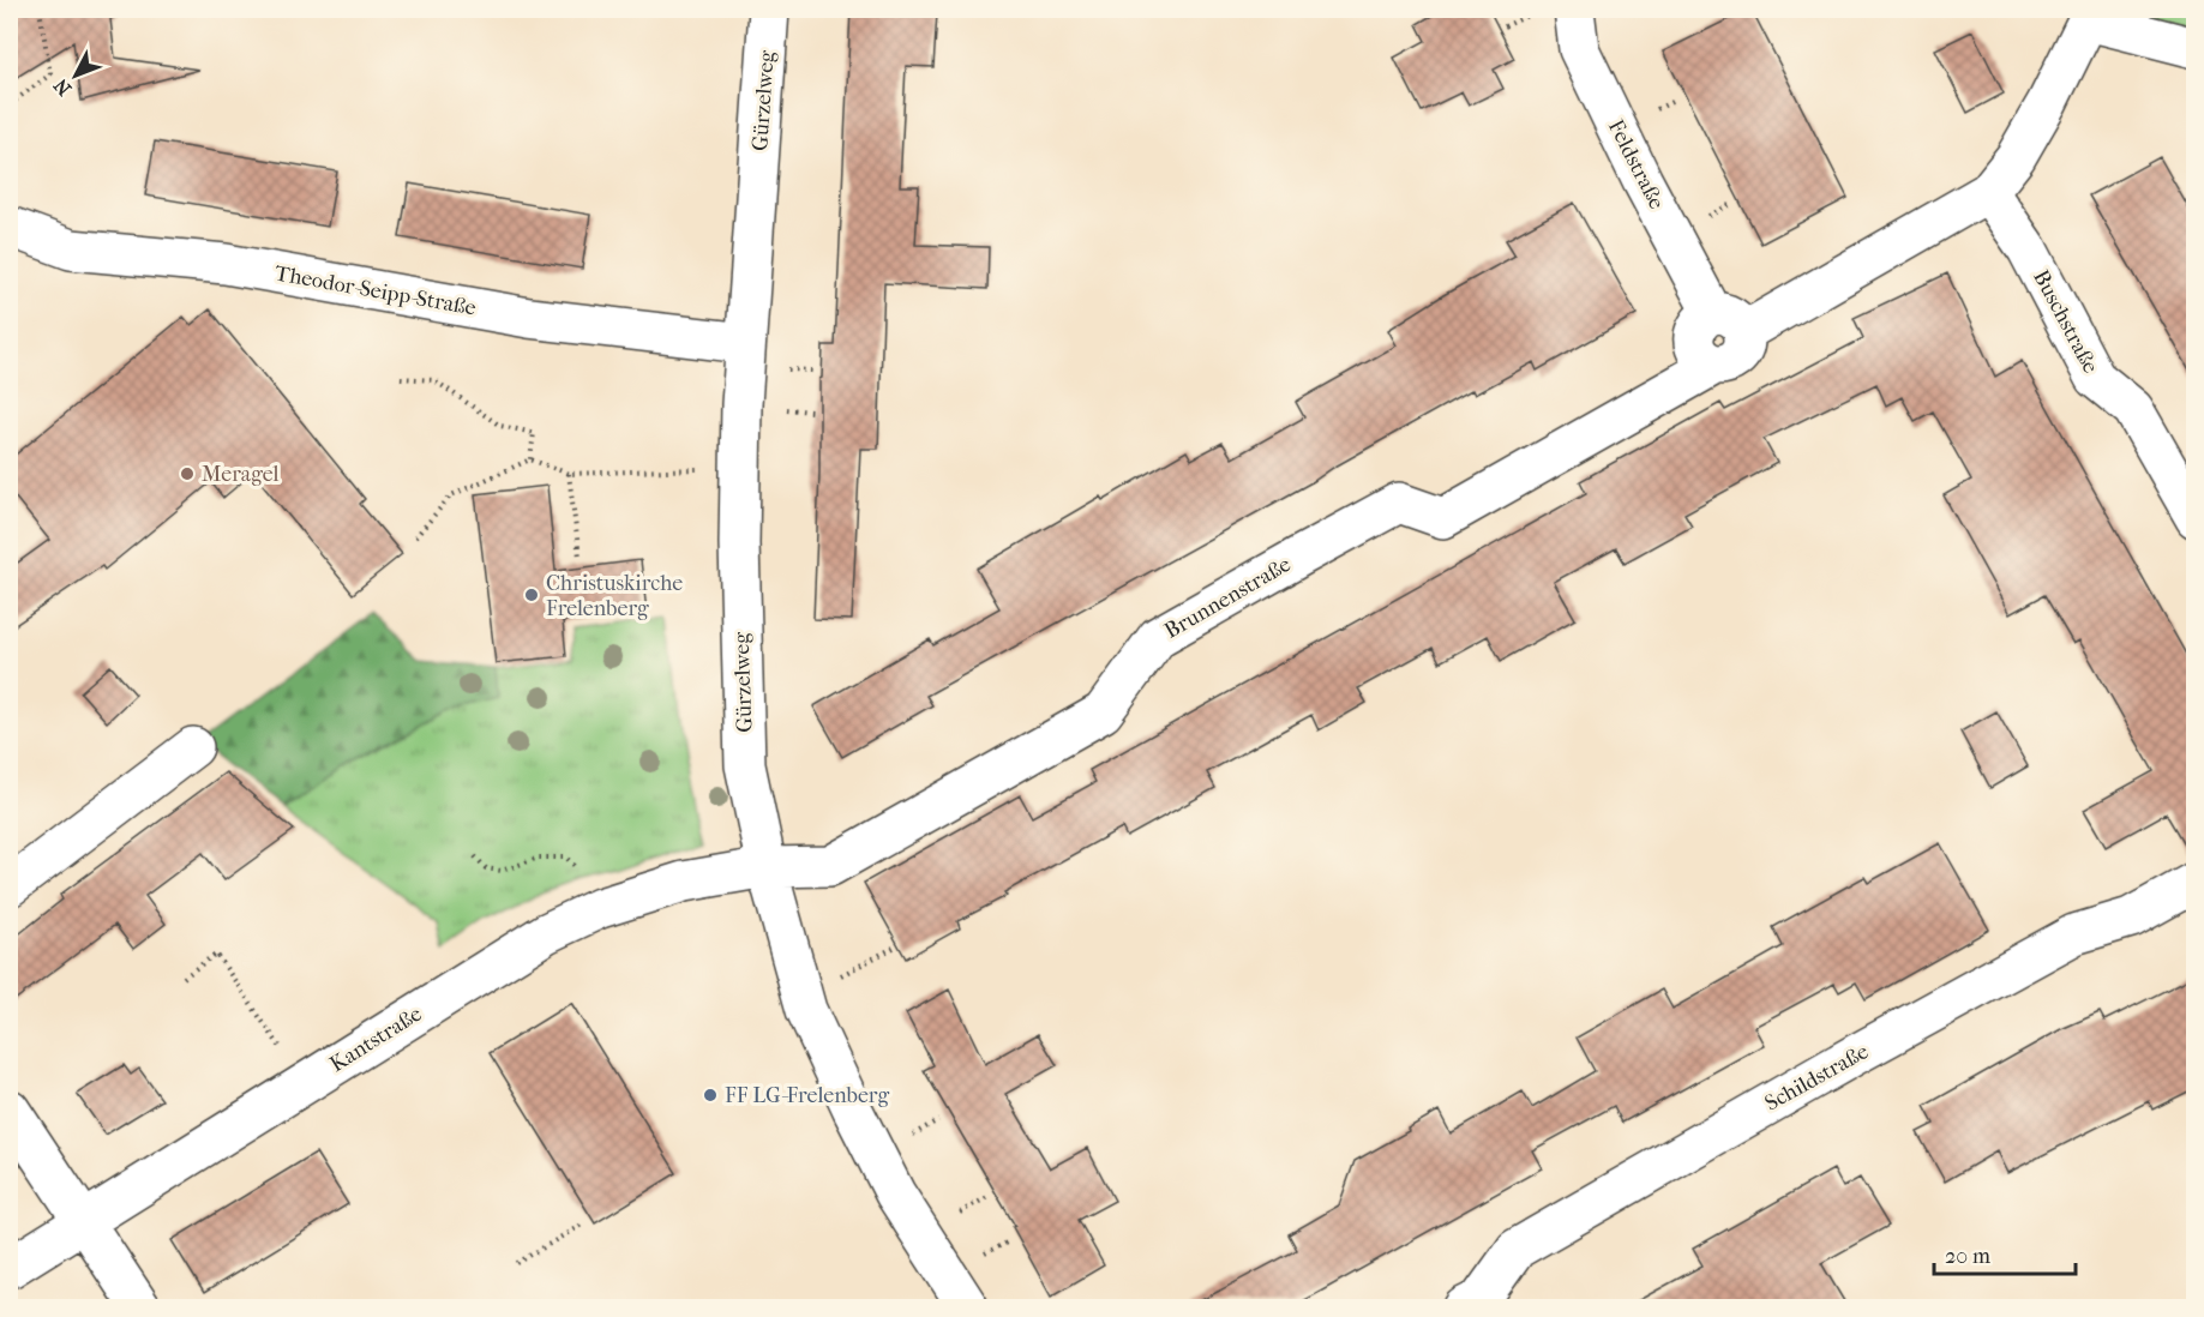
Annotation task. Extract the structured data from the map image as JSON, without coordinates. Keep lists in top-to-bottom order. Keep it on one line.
{"streets":{"street":["Gürzelweg","Feldstraße","Theodor-Seipp-Straße","Buschstraße","Brunnenstraße","Kantstraße","Schildstraße"]},"crossings":[["Gürzelweg","Theodor-Seipp-Straße"],["Gürzelweg","Brunnenstraße"],["Gürzelweg","Kantstraße"],["Feldstraße","Brunnenstraße"],["Brunnenstraße","Kantstraße"]],"places":["Meragel","Christuskirche Frelenberg","FF LG-Frelenberg"],"scale_bar":"20 m","north":"bottom left"}
